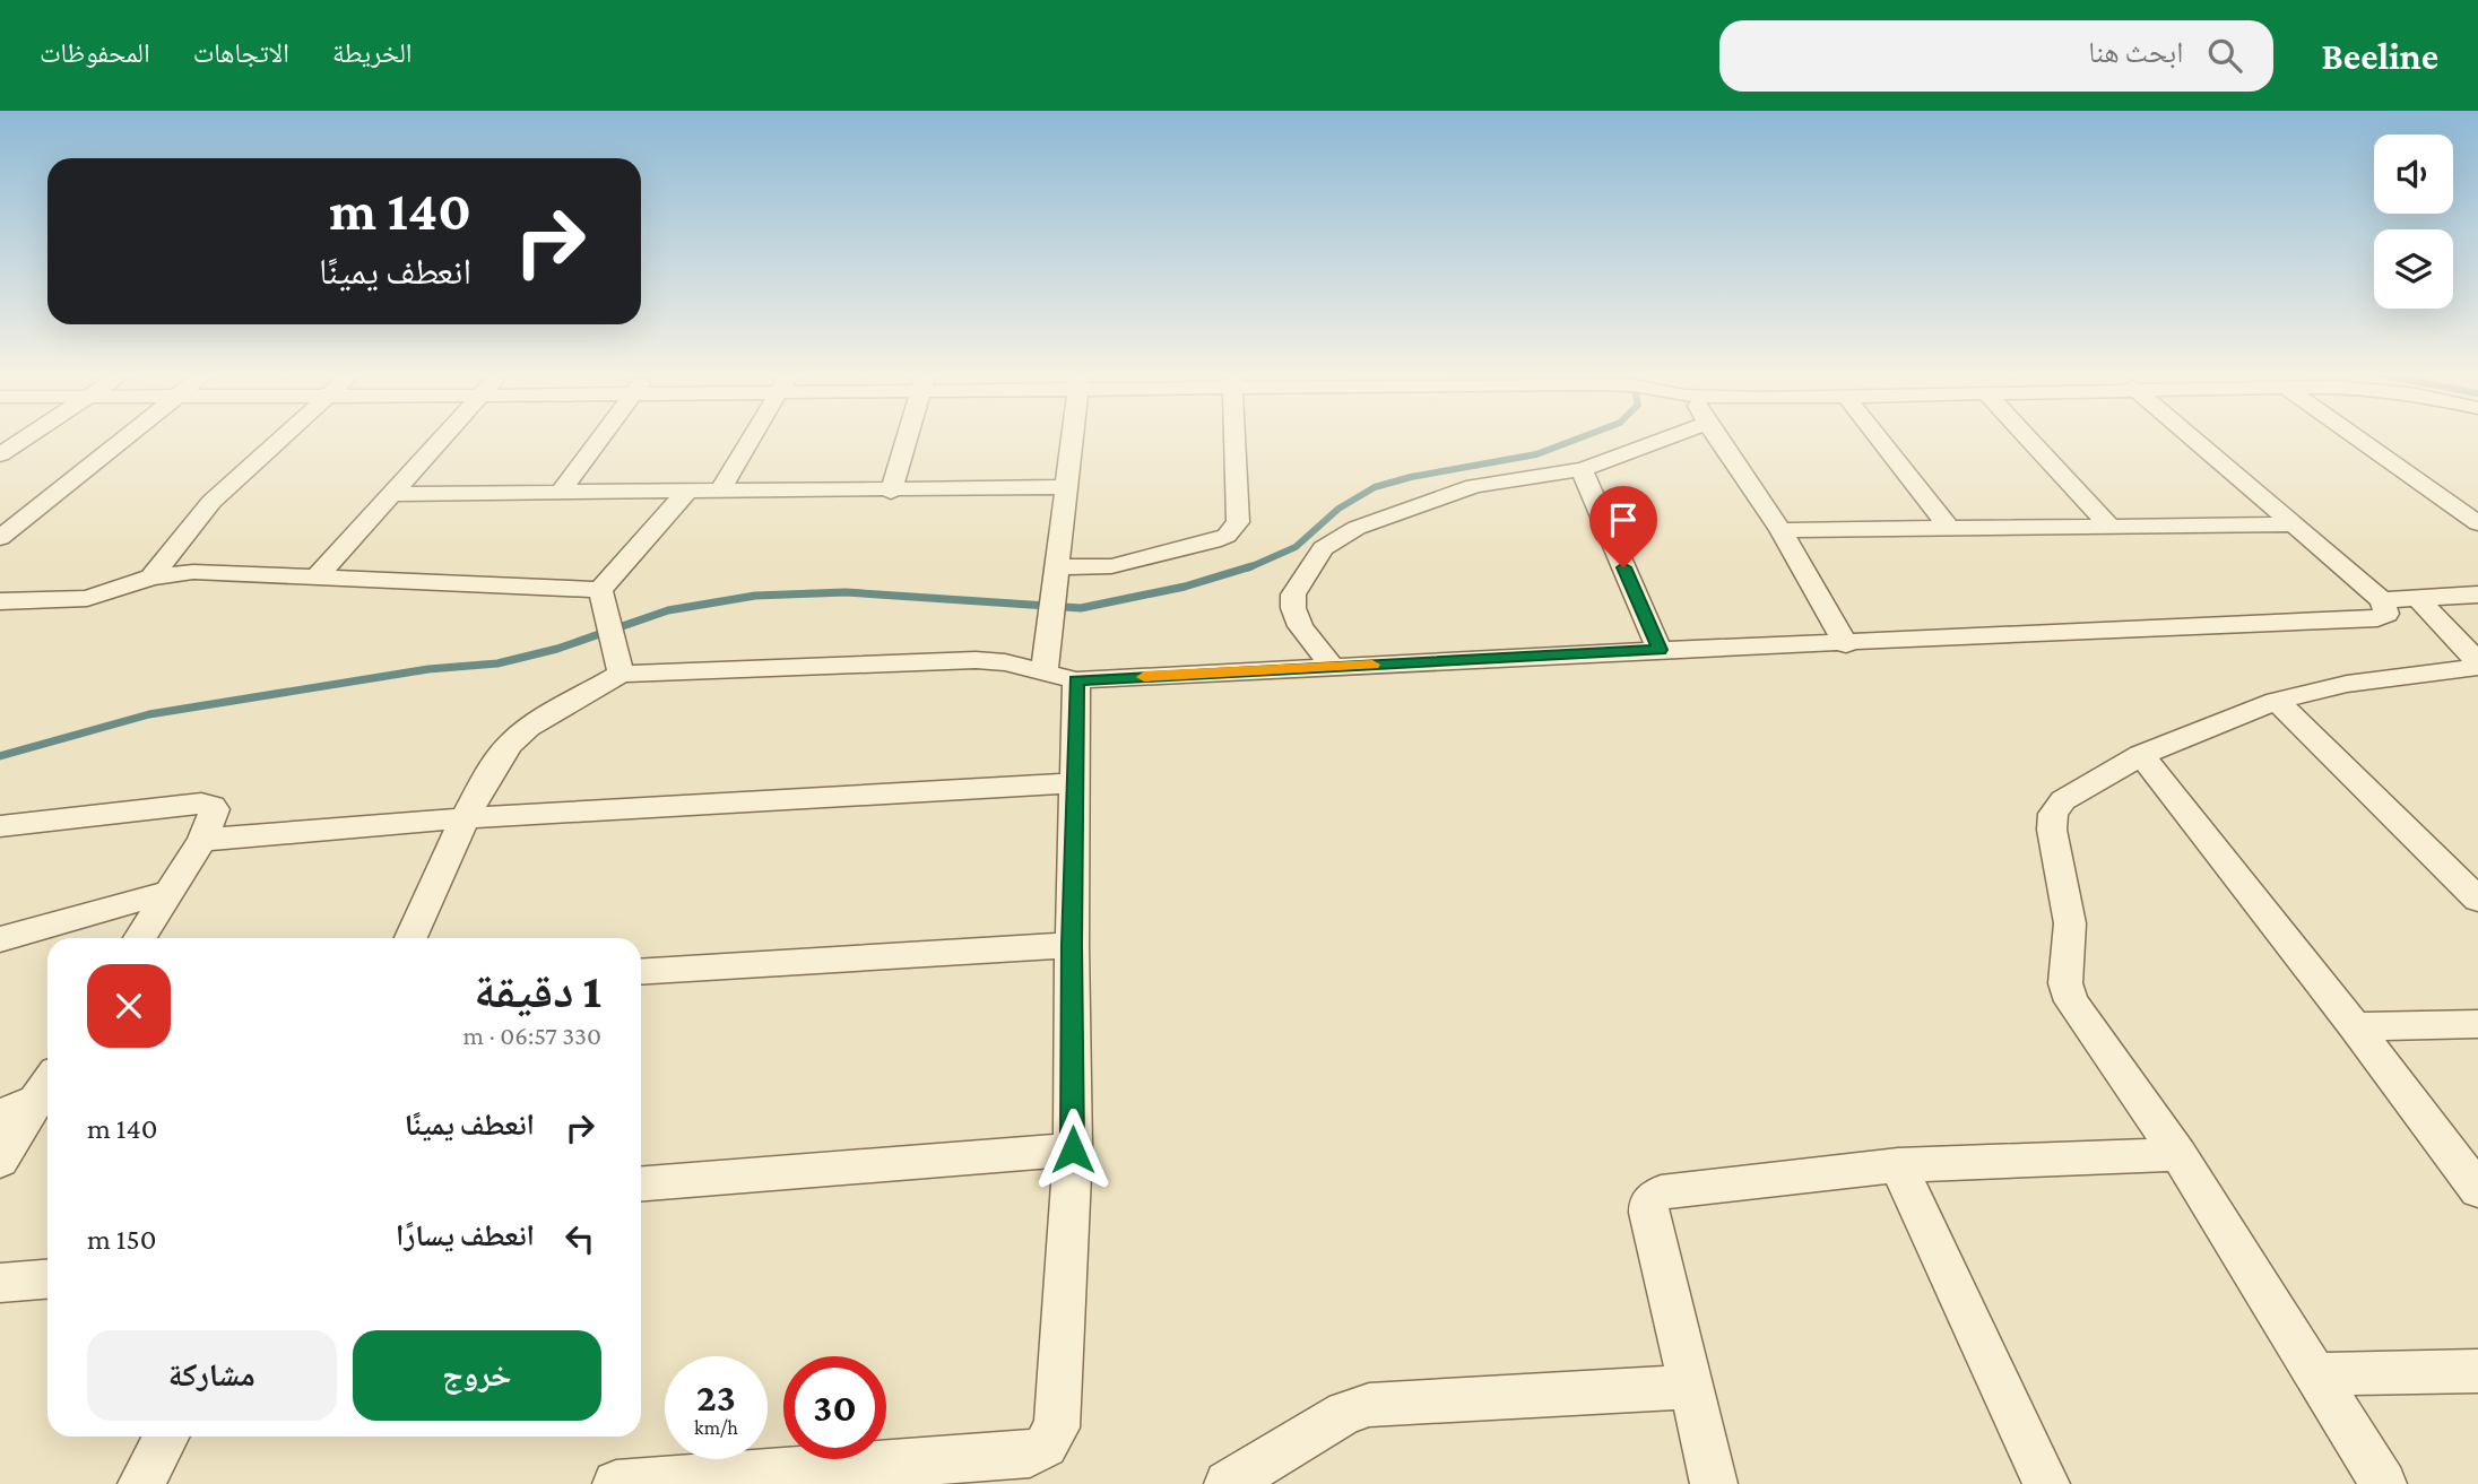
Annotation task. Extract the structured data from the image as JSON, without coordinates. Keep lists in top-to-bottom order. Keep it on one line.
{"page":{"header":"Beeline","search":"ابحث هنا","nav":["الخريطة","الاتجاهات","المحفوظات"],"turn":["140 m","انعطف يمينًا"],"heading":["1 دقيقة","330 m · 06:57"],"list":[{"name":"انعطف يمينًا","value":"140 m"},{"name":"انعطف يسارًا","value":"150 m"}],"buttons":["خروج","مشاركة"],"speed":"23 km/h","limit":"30"}}
